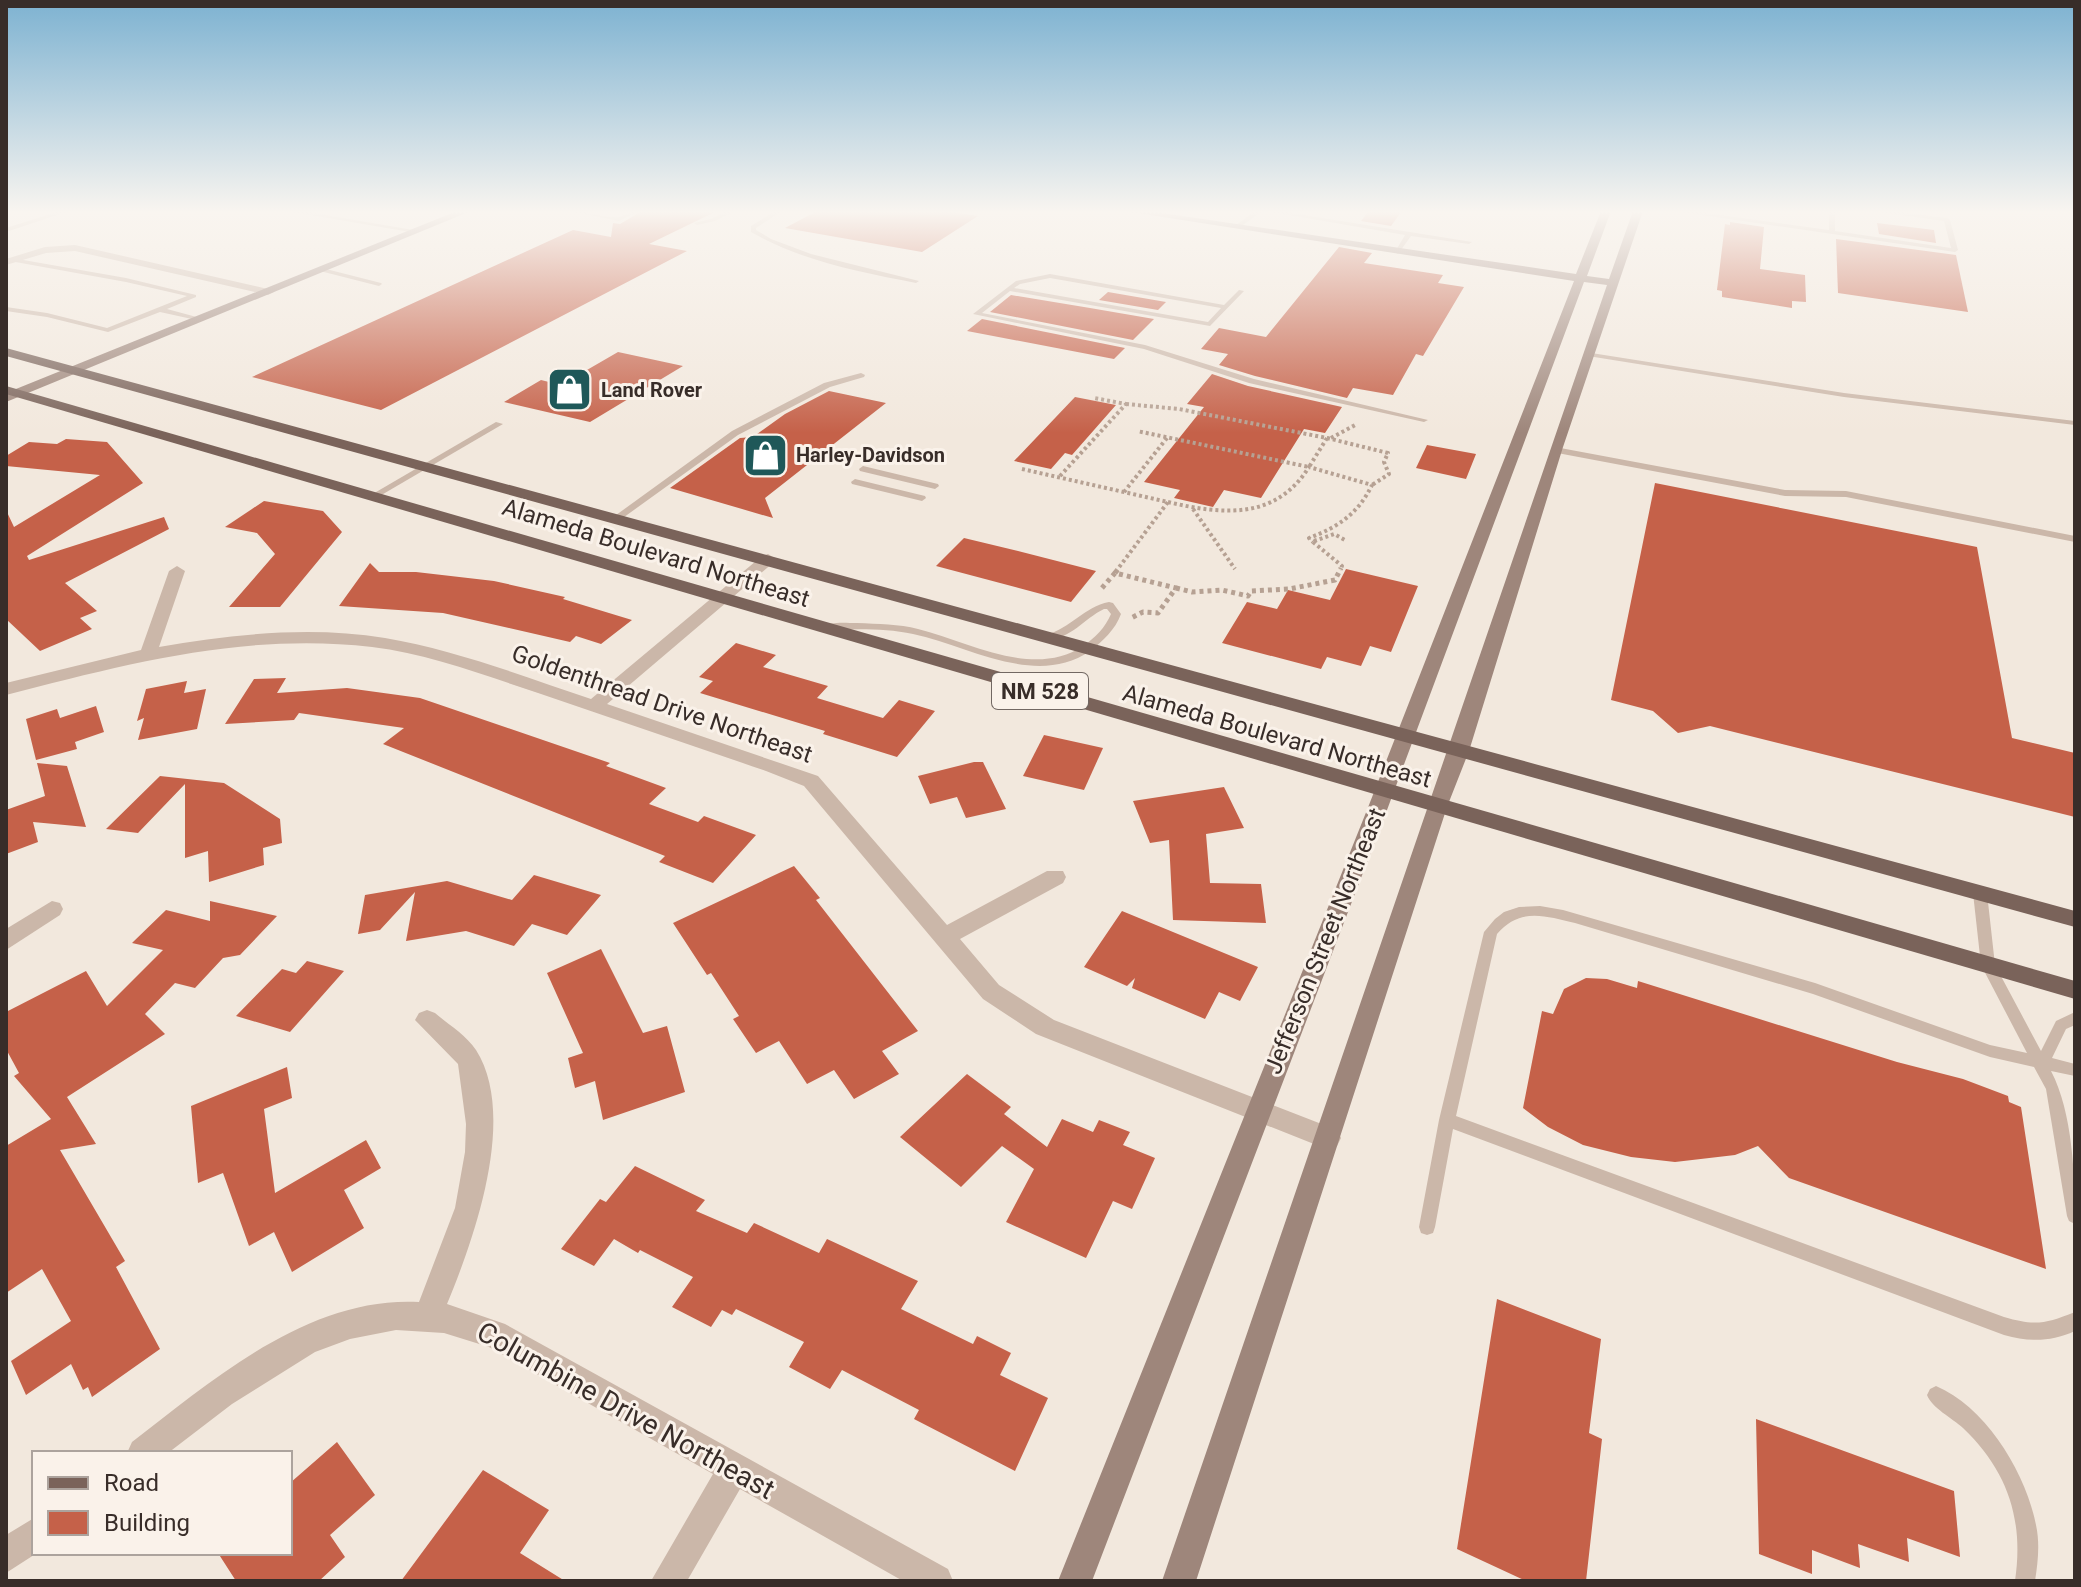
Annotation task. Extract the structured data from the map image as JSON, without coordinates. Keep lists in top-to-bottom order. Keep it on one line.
{"streets":{"main road":["Alameda Boulevard Northeast","NM 528","Jefferson Street Northeast"],"street":["Goldenthread Drive Northeast","Columbine Drive Northeast"]},"crossings":[["Alameda Boulevard Northeast","Jefferson Street Northeast"],["Goldenthread Drive Northeast","Jefferson Street Northeast"]],"places":{"shop":["Land Rover","Harley-Davidson"]},"legend":["Road","Building"]}
